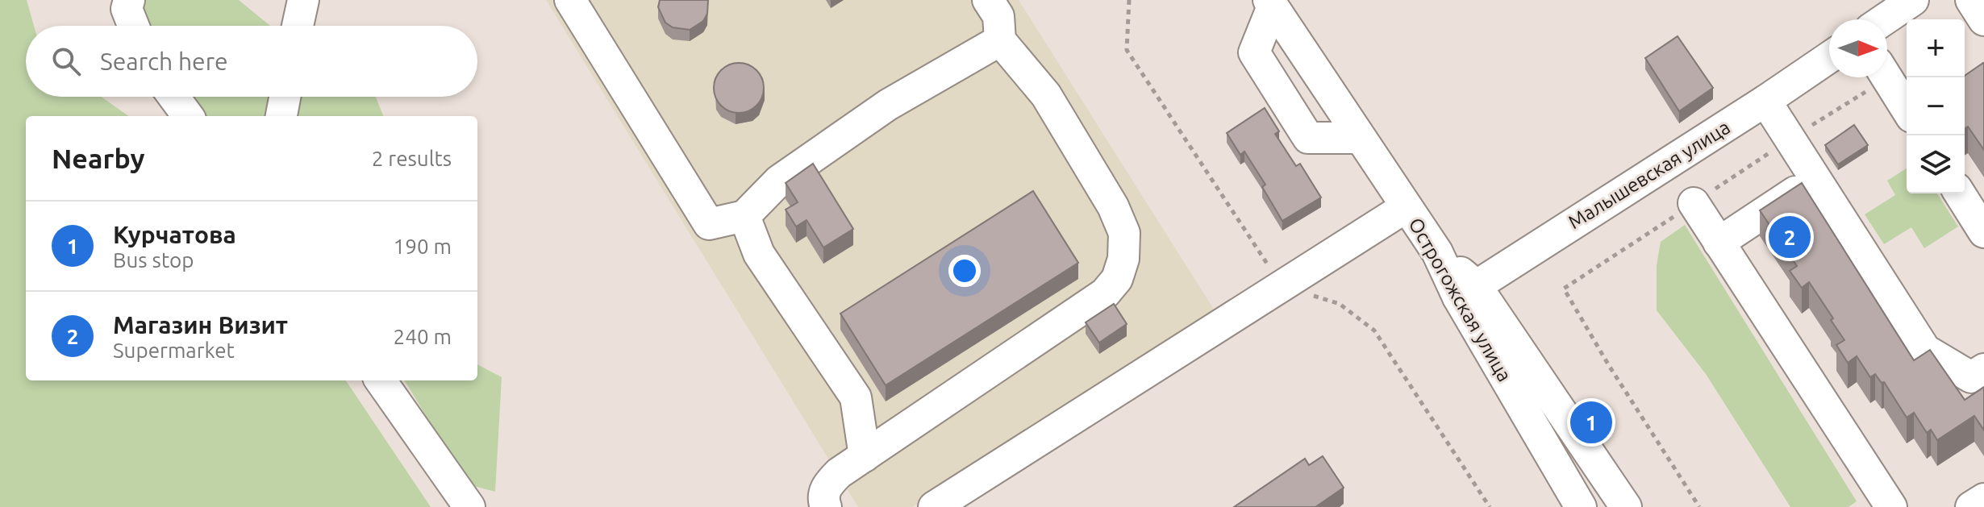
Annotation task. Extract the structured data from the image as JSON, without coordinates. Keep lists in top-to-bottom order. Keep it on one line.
{"streets":{"street":["Малышевская улица","Острогожская улица"]},"crossings":[["Малышевская улица","Острогожская улица"]],"north":"right","page":{"map_buttons":["+","−"],"search":"Search here","heading":["Nearby","2 results"],"list":[{"mark":"1","name":"Курчатова","note":"Bus stop","value":"190 m"},{"mark":"2","name":"Магазин Визит","note":"Supermarket","value":"240 m"}],"pins":["2","1"]}}
